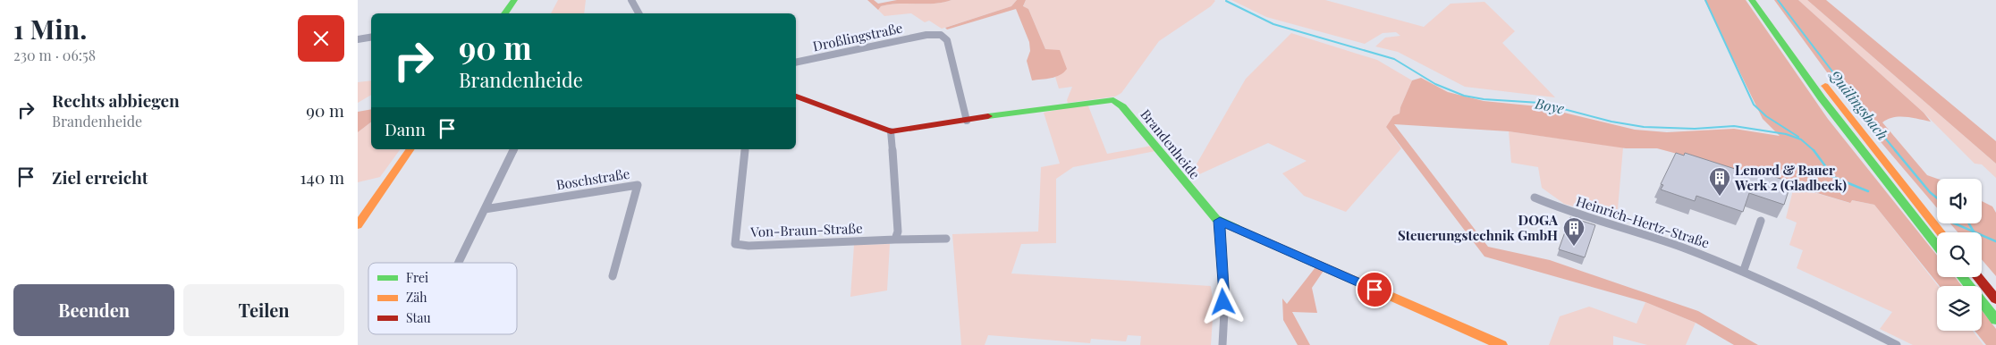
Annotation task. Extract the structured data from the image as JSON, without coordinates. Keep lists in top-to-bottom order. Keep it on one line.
{"streets":{"main road":["Brandenheide"],"street":["Droßlingstraße","Boschstraße","Heinrich-Hertz-Straße","Von-Braun-Straße"]},"crossings":[["Droßlingstraße","Brandenheide"]],"water":["Quälingsbach","Boye"],"places":{"building":["Lenord & Bauer Werk 2 (Gladbeck)","DOGA Steuerungstechnik GmbH"]},"legend":["Frei","Zäh","Stau"],"page":{"heading":["1 Min.","230 m · 06:58"],"turn":["90 m","Brandenheide"],"list":[{"name":"Rechts abbiegen","note":"Brandenheide","value":"90 m"},{"name":"Ziel erreicht","value":"140 m"}],"then":"Dann","buttons":["Beenden","Teilen"]}}
